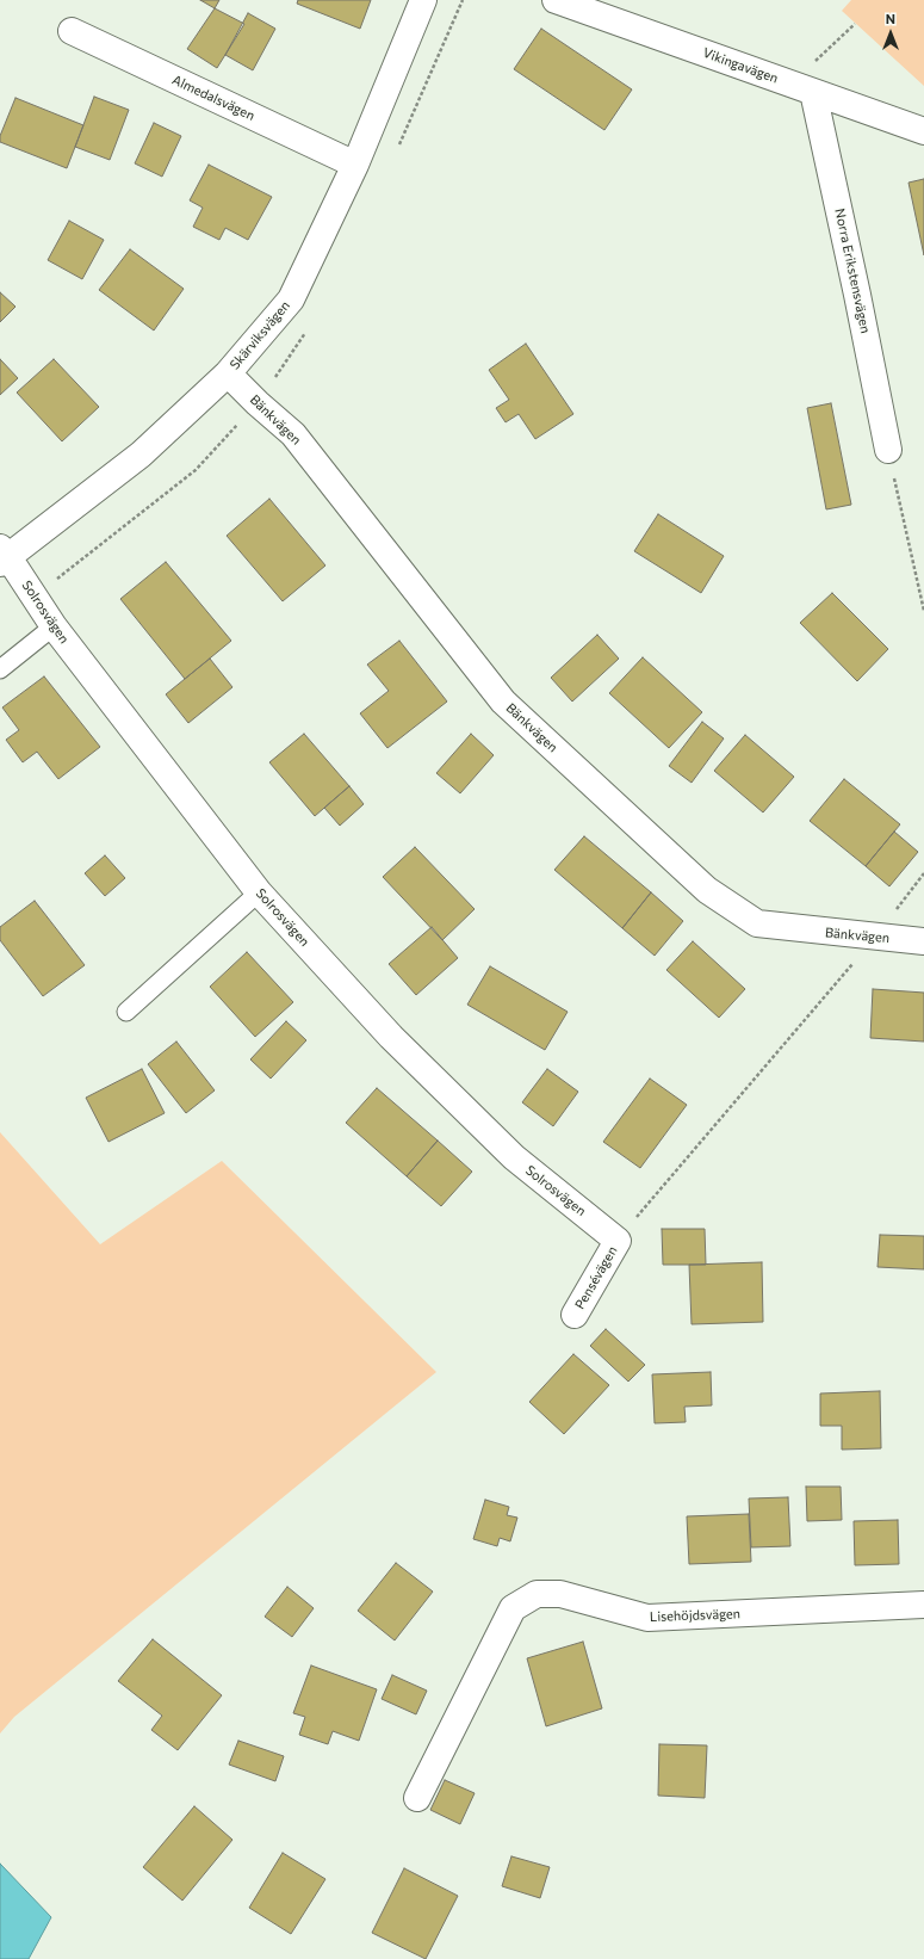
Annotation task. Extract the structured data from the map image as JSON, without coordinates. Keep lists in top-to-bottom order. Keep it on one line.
{"streets":{"street":["Vikingavägen","Almedalsvägen","Norra Erikstensvägen","Skärviksvägen","Bänkvägen","Solrosvägen","Pensévägen","Lisehöjdsvägen"]},"crossings":[["Vikingavägen","Norra Erikstensvägen"],["Almedalsvägen","Skärviksvägen"],["Skärviksvägen","Bänkvägen"],["Skärviksvägen","Solrosvägen"],["Solrosvägen","Pensévägen"]],"north":"top"}
